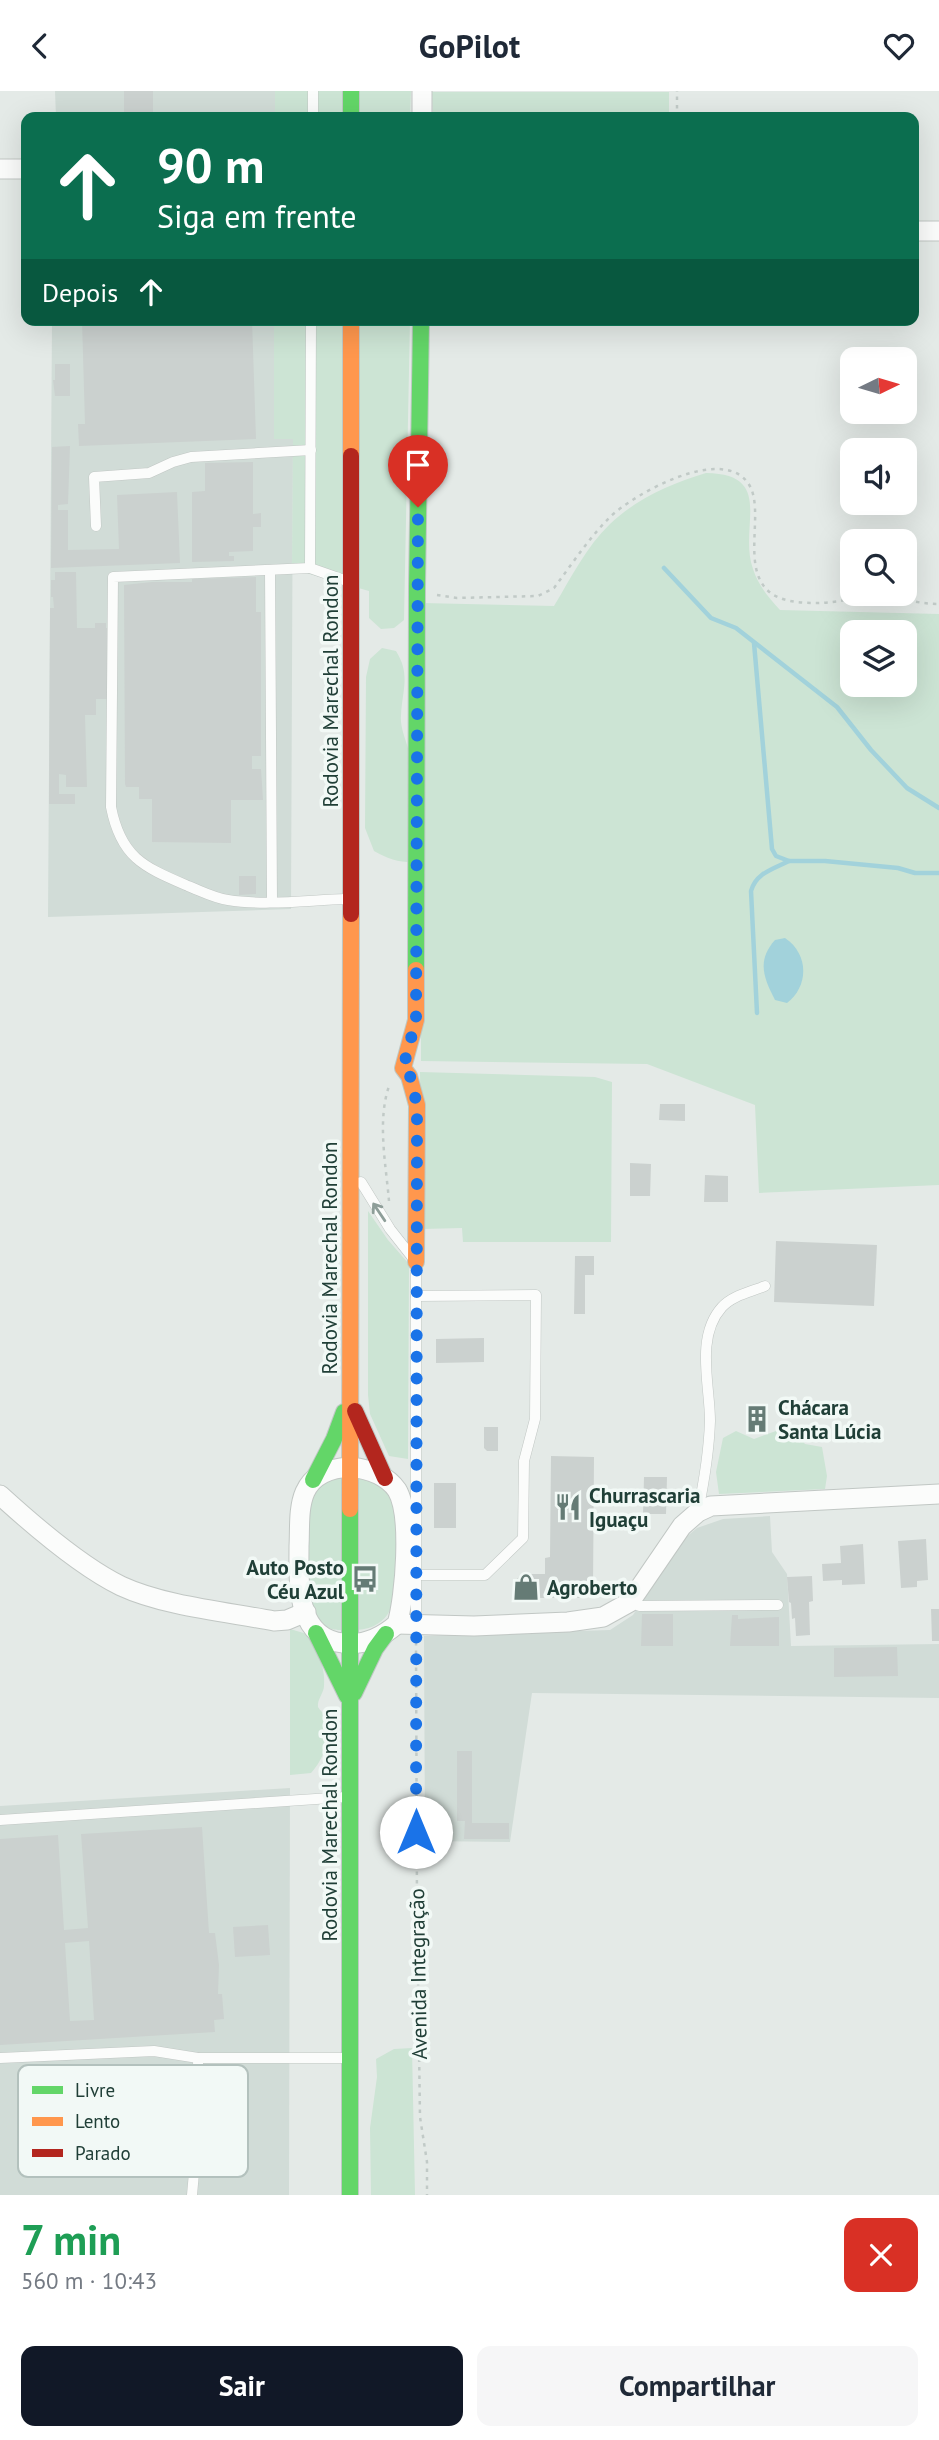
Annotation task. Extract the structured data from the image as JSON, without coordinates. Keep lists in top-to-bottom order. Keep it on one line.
{"streets":{"main road":["Rodovia Marechal Rondon"],"path":["Avenida Integração"]},"places":{"building":["Chácara Santa Lúcia"],"restaurant":["Churrascaria Iguaçu"],"bus stop":["Auto Posto Céu Azul"],"shop":["Agroberto"]},"legend":["Livre","Lento","Parado"],"north":"right","page":{"header":"GoPilot","turn":["90 m","Siga em frente"],"then":"Depois","heading":["7 min","560 m · 10:43"],"buttons":["Sair","Compartilhar"]}}
